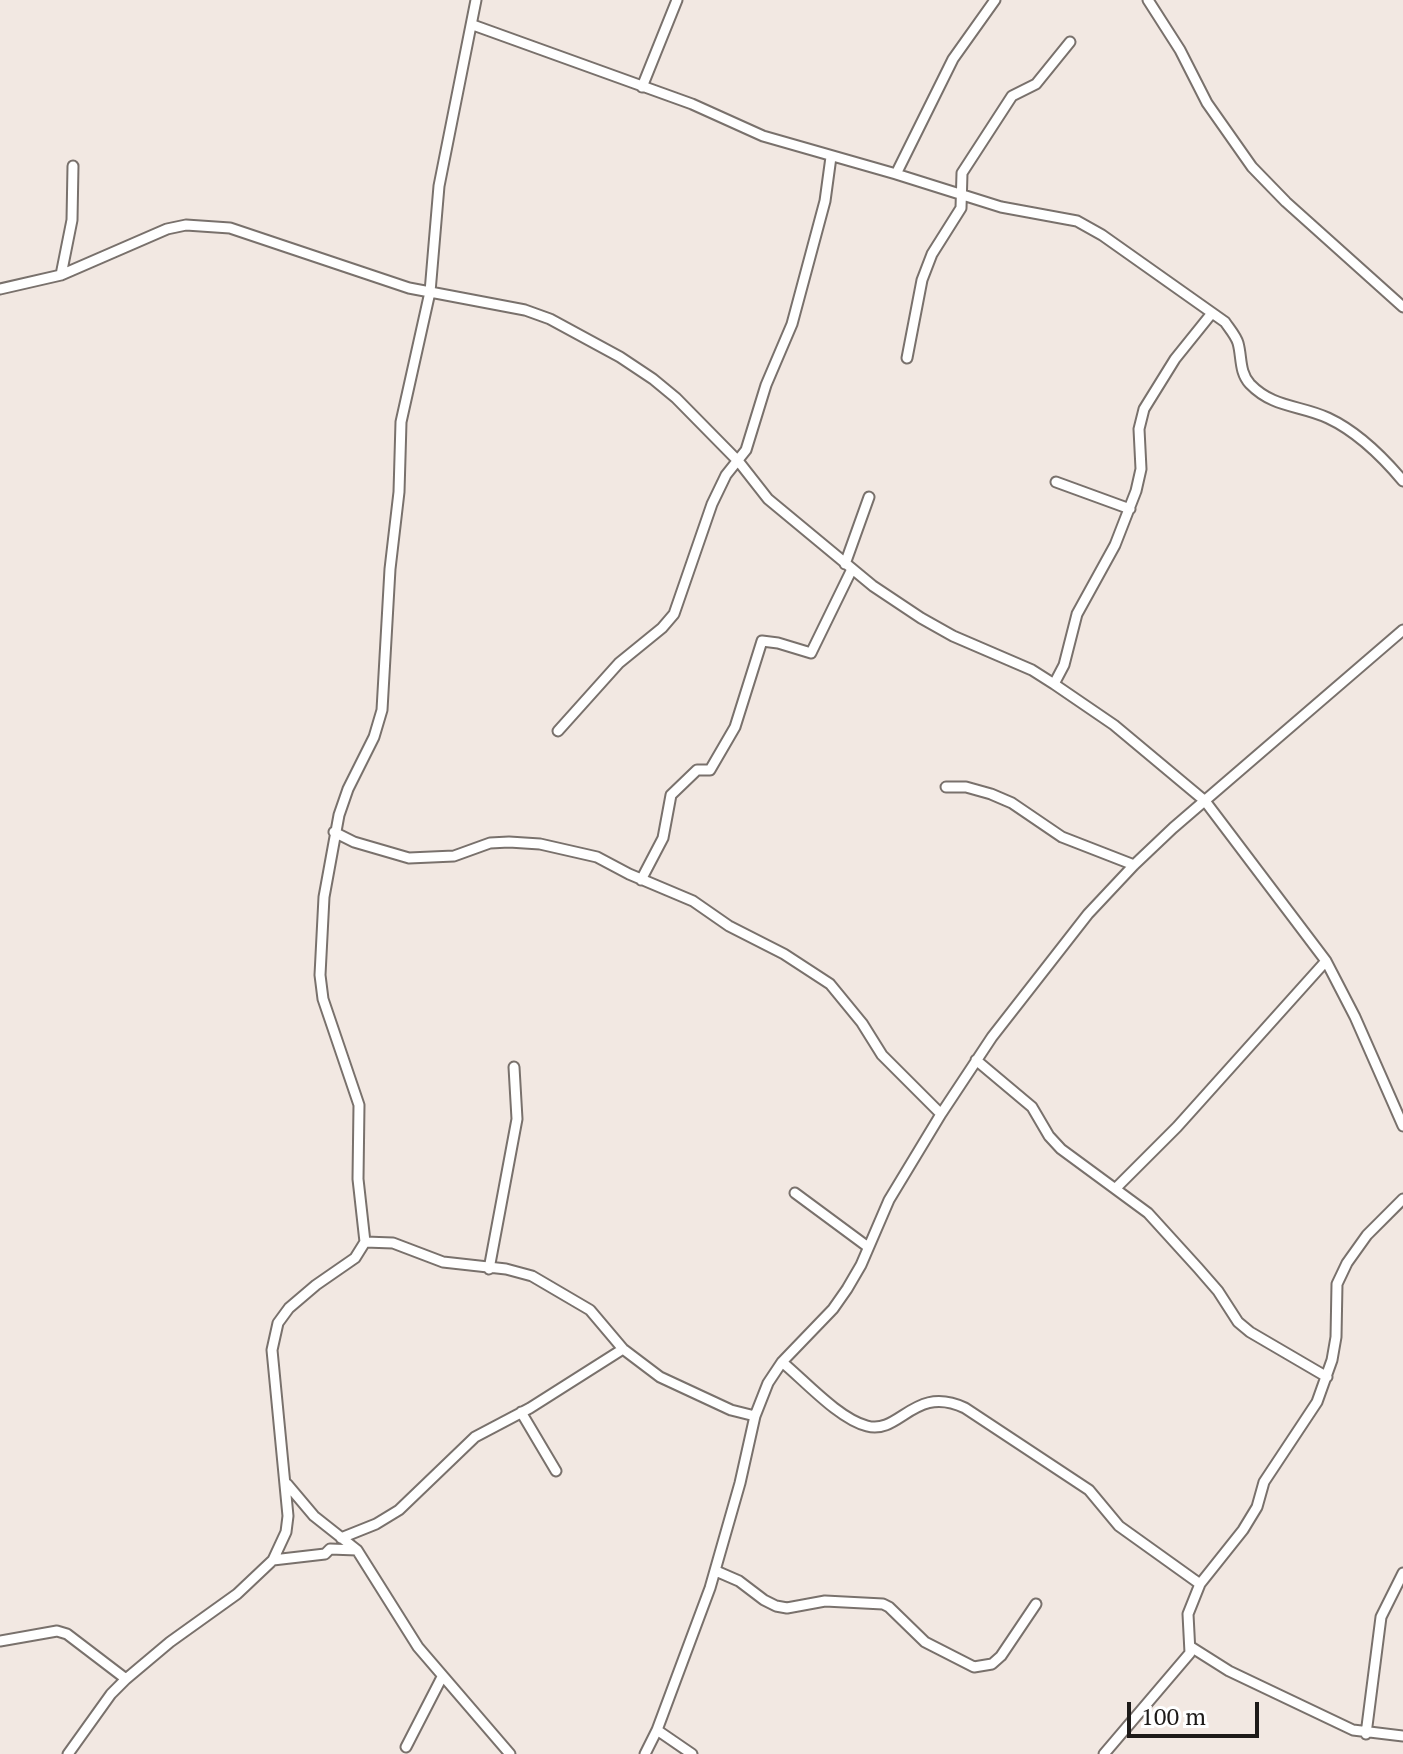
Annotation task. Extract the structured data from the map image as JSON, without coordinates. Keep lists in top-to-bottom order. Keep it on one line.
{"scale_bar":"100 m"}
